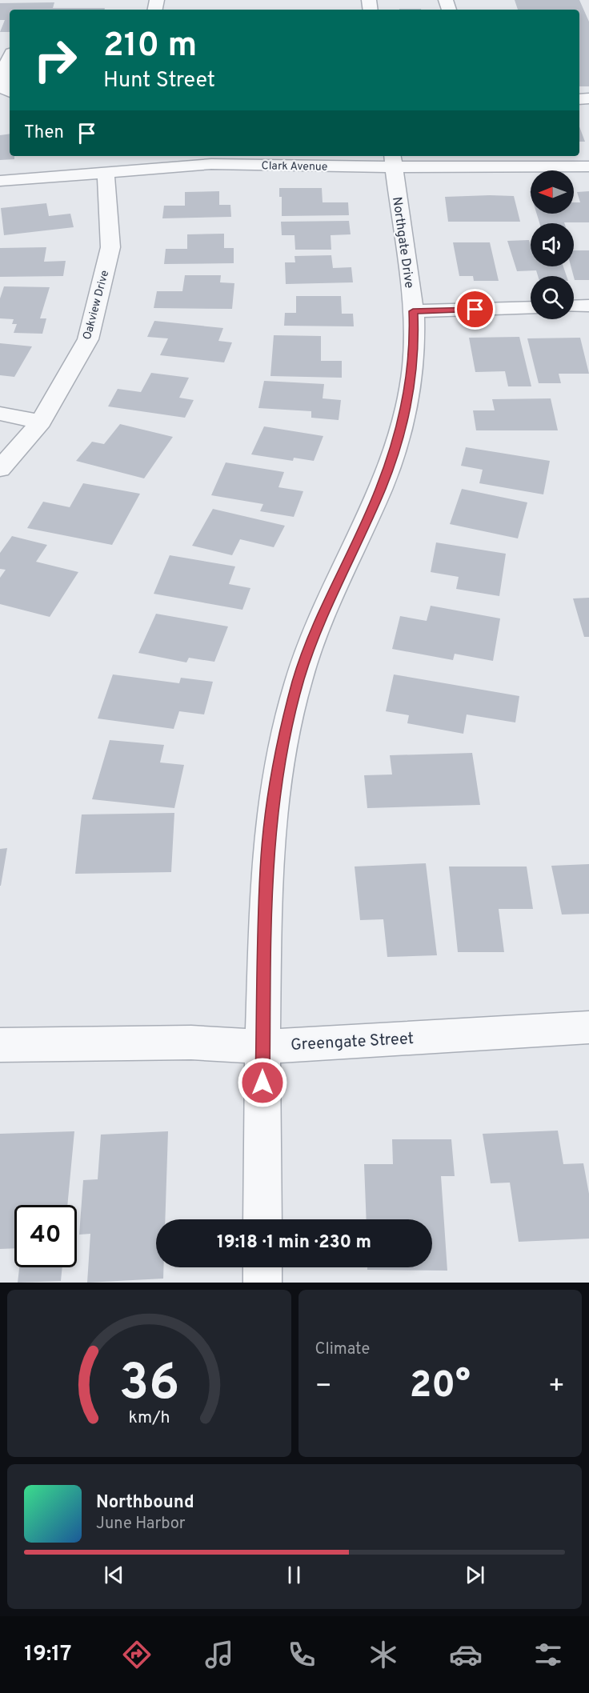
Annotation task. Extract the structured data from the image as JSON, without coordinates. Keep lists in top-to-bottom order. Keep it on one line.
{"streets":{"street":["Clark Avenue","Northgate Drive","Oakview Drive","Greengate Street"]},"crossings":[["Clark Avenue","Northgate Drive"],["Clark Avenue","Oakview Drive"],["Northgate Drive","Greengate Street"]],"north":"left","page":{"turn":["210 m","Hunt Street"],"then":"Then","limit":"40","trip":"19:18 · 1 min · 230 m","tile":"Climate","heat":["−","20°","+"],"song":["Northbound","June Harbor"],"tabs":"19:17","gauge":["36","km/h"]}}
